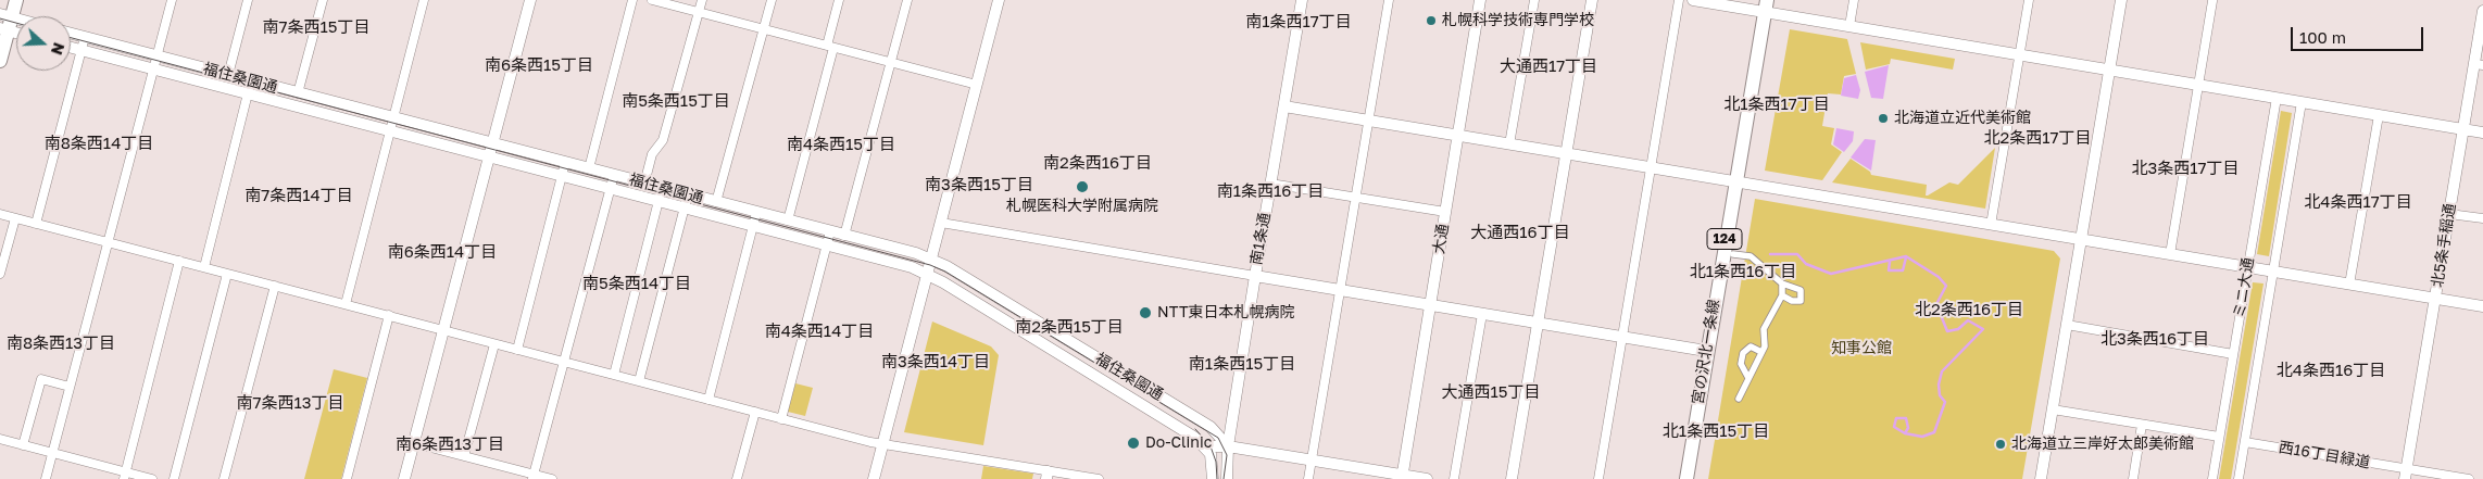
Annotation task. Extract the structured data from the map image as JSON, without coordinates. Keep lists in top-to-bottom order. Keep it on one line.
{"streets":{"main road":["124","宮の沢北一条線"],"street":["福住桑園通","南1条通","大通","北5条手稲通","ミニ大通","西16丁目緑道"]},"crossings":[["福住桑園通","南1条通"],["北5条手稲通","西16丁目緑道"],["ミニ大通","西16丁目緑道"]],"districts":["南1条西17丁目","南7条西15丁目","南6条西15丁目","大通西17丁目","南5条西15丁目","北1条西17丁目","北2条西17丁目","南8条西14丁目","南4条西15丁目","南2条西16丁目","北3条西17丁目","南3条西15丁目","南1条西16丁目","南7条西14丁目","北4条西17丁目","大通西16丁目","南6条西14丁目","北1条西16丁目","南5条西14丁目","北2条西16丁目","南2条西15丁目","南4条西14丁目","北3条西16丁目","南8条西13丁目","南3条西14丁目","南1条西15丁目","北4条西16丁目","大通西15丁目","南7条西13丁目","北1条西15丁目","南6条西13丁目"],"parks":["知事公館"],"places":["札幌科学技術専門学校","北海道立近代美術館","札幌医科大学附属病院","NTT東日本札幌病院","Do-Clinic","北海道立三岸好太郎美術館"],"scale_bar":"100 m","north":"right"}
